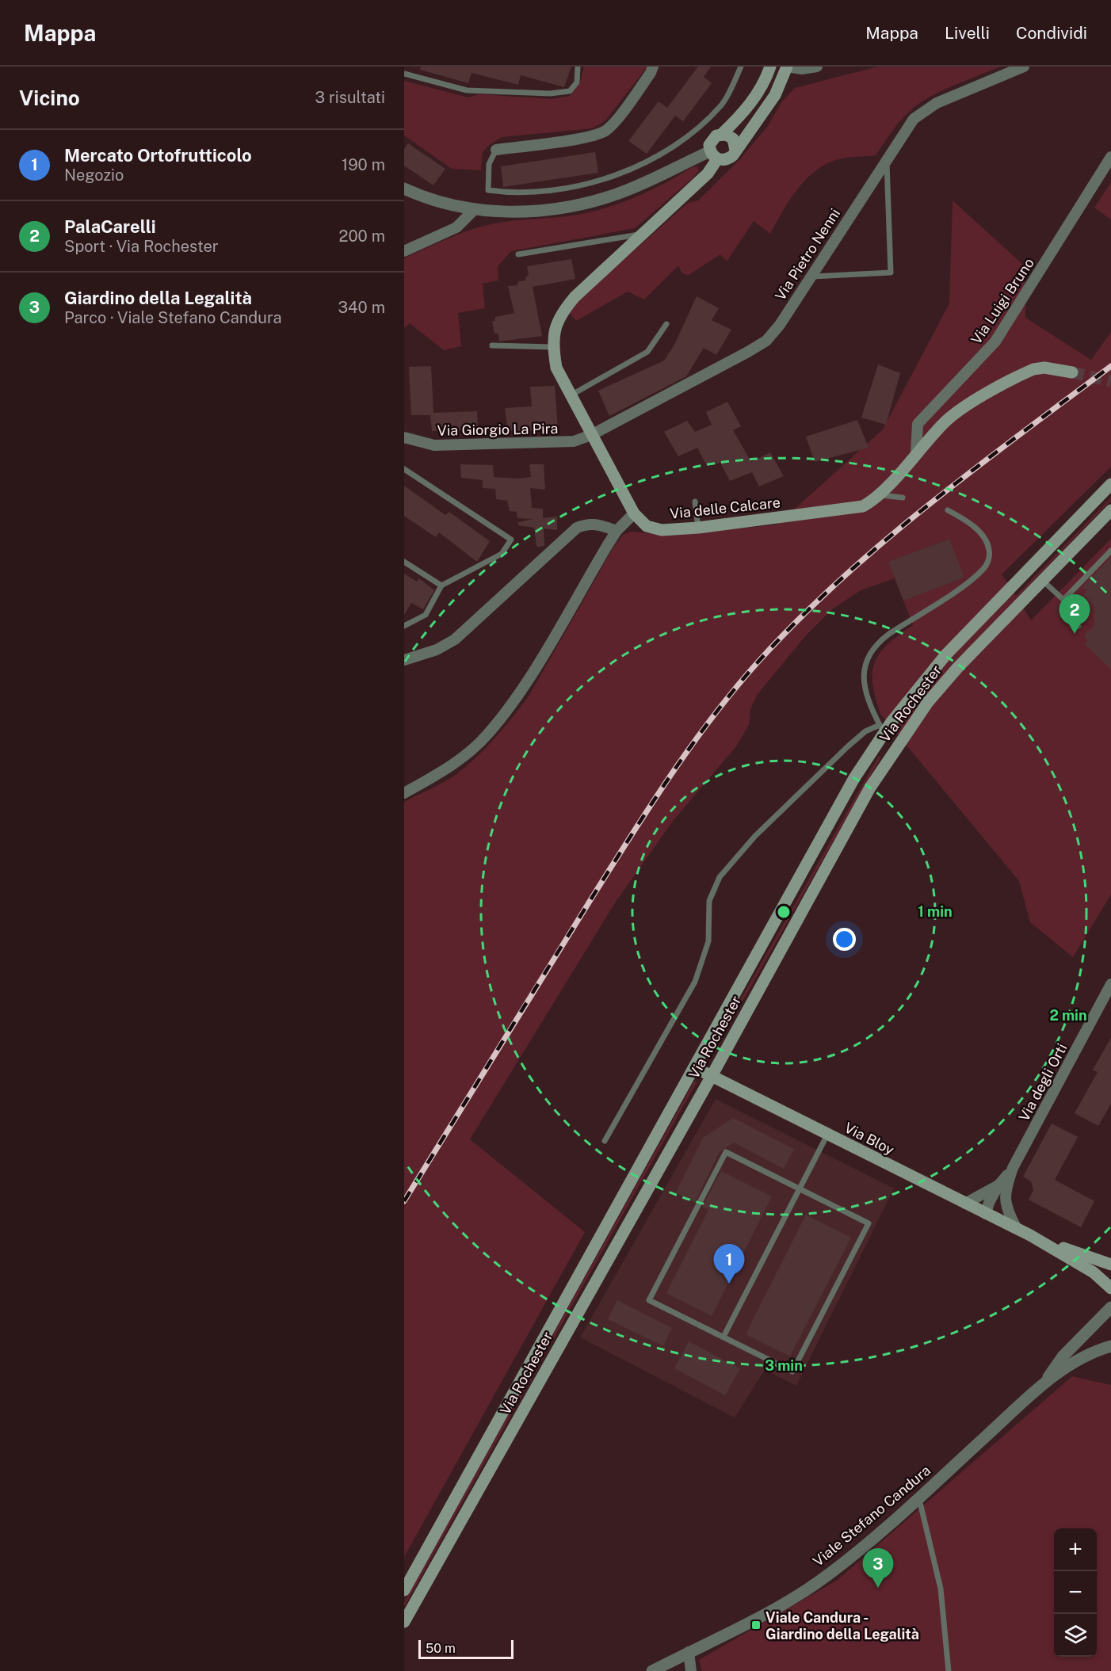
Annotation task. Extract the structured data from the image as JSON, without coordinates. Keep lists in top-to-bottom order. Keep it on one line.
{"streets":{"main road":["Via delle Calcare","Via Rochester","Via Bloy"],"street":["Via Pietro Nenni","Via Luigi Bruno","Via Giorgio La Pira","Via degli Orti","Viale Stefano Candura"]},"crossings":[["Via Pietro Nenni","Via Giorgio La Pira"],["Via Pietro Nenni","Via delle Calcare"],["Via Luigi Bruno","Via delle Calcare"],["Via Giorgio La Pira","Via delle Calcare"],["Via Rochester","Via Bloy"],["Via degli Orti","Via Bloy"]],"places":{"transit":["Viale Candura - Giardino della Legalità"]},"scale_bar":"50 m","page":{"header":"Mappa","nav":["Mappa","Livelli","Condividi"],"heading":["Vicino","3 risultati"],"list":[{"mark":"1","name":"Mercato Ortofrutticolo","note":"Negozio","value":"190 m"},{"mark":"2","name":"PalaCarelli","note":"Sport · Via Rochester","value":"200 m"},{"mark":"3","name":"Giardino della Legalità","note":"Parco · Viale Stefano Candura","value":"340 m"}],"pins":["2","1","3"],"map_buttons":["+","−"],"scale":"50 m"},"rings":["1 min","2 min","3 min"]}
